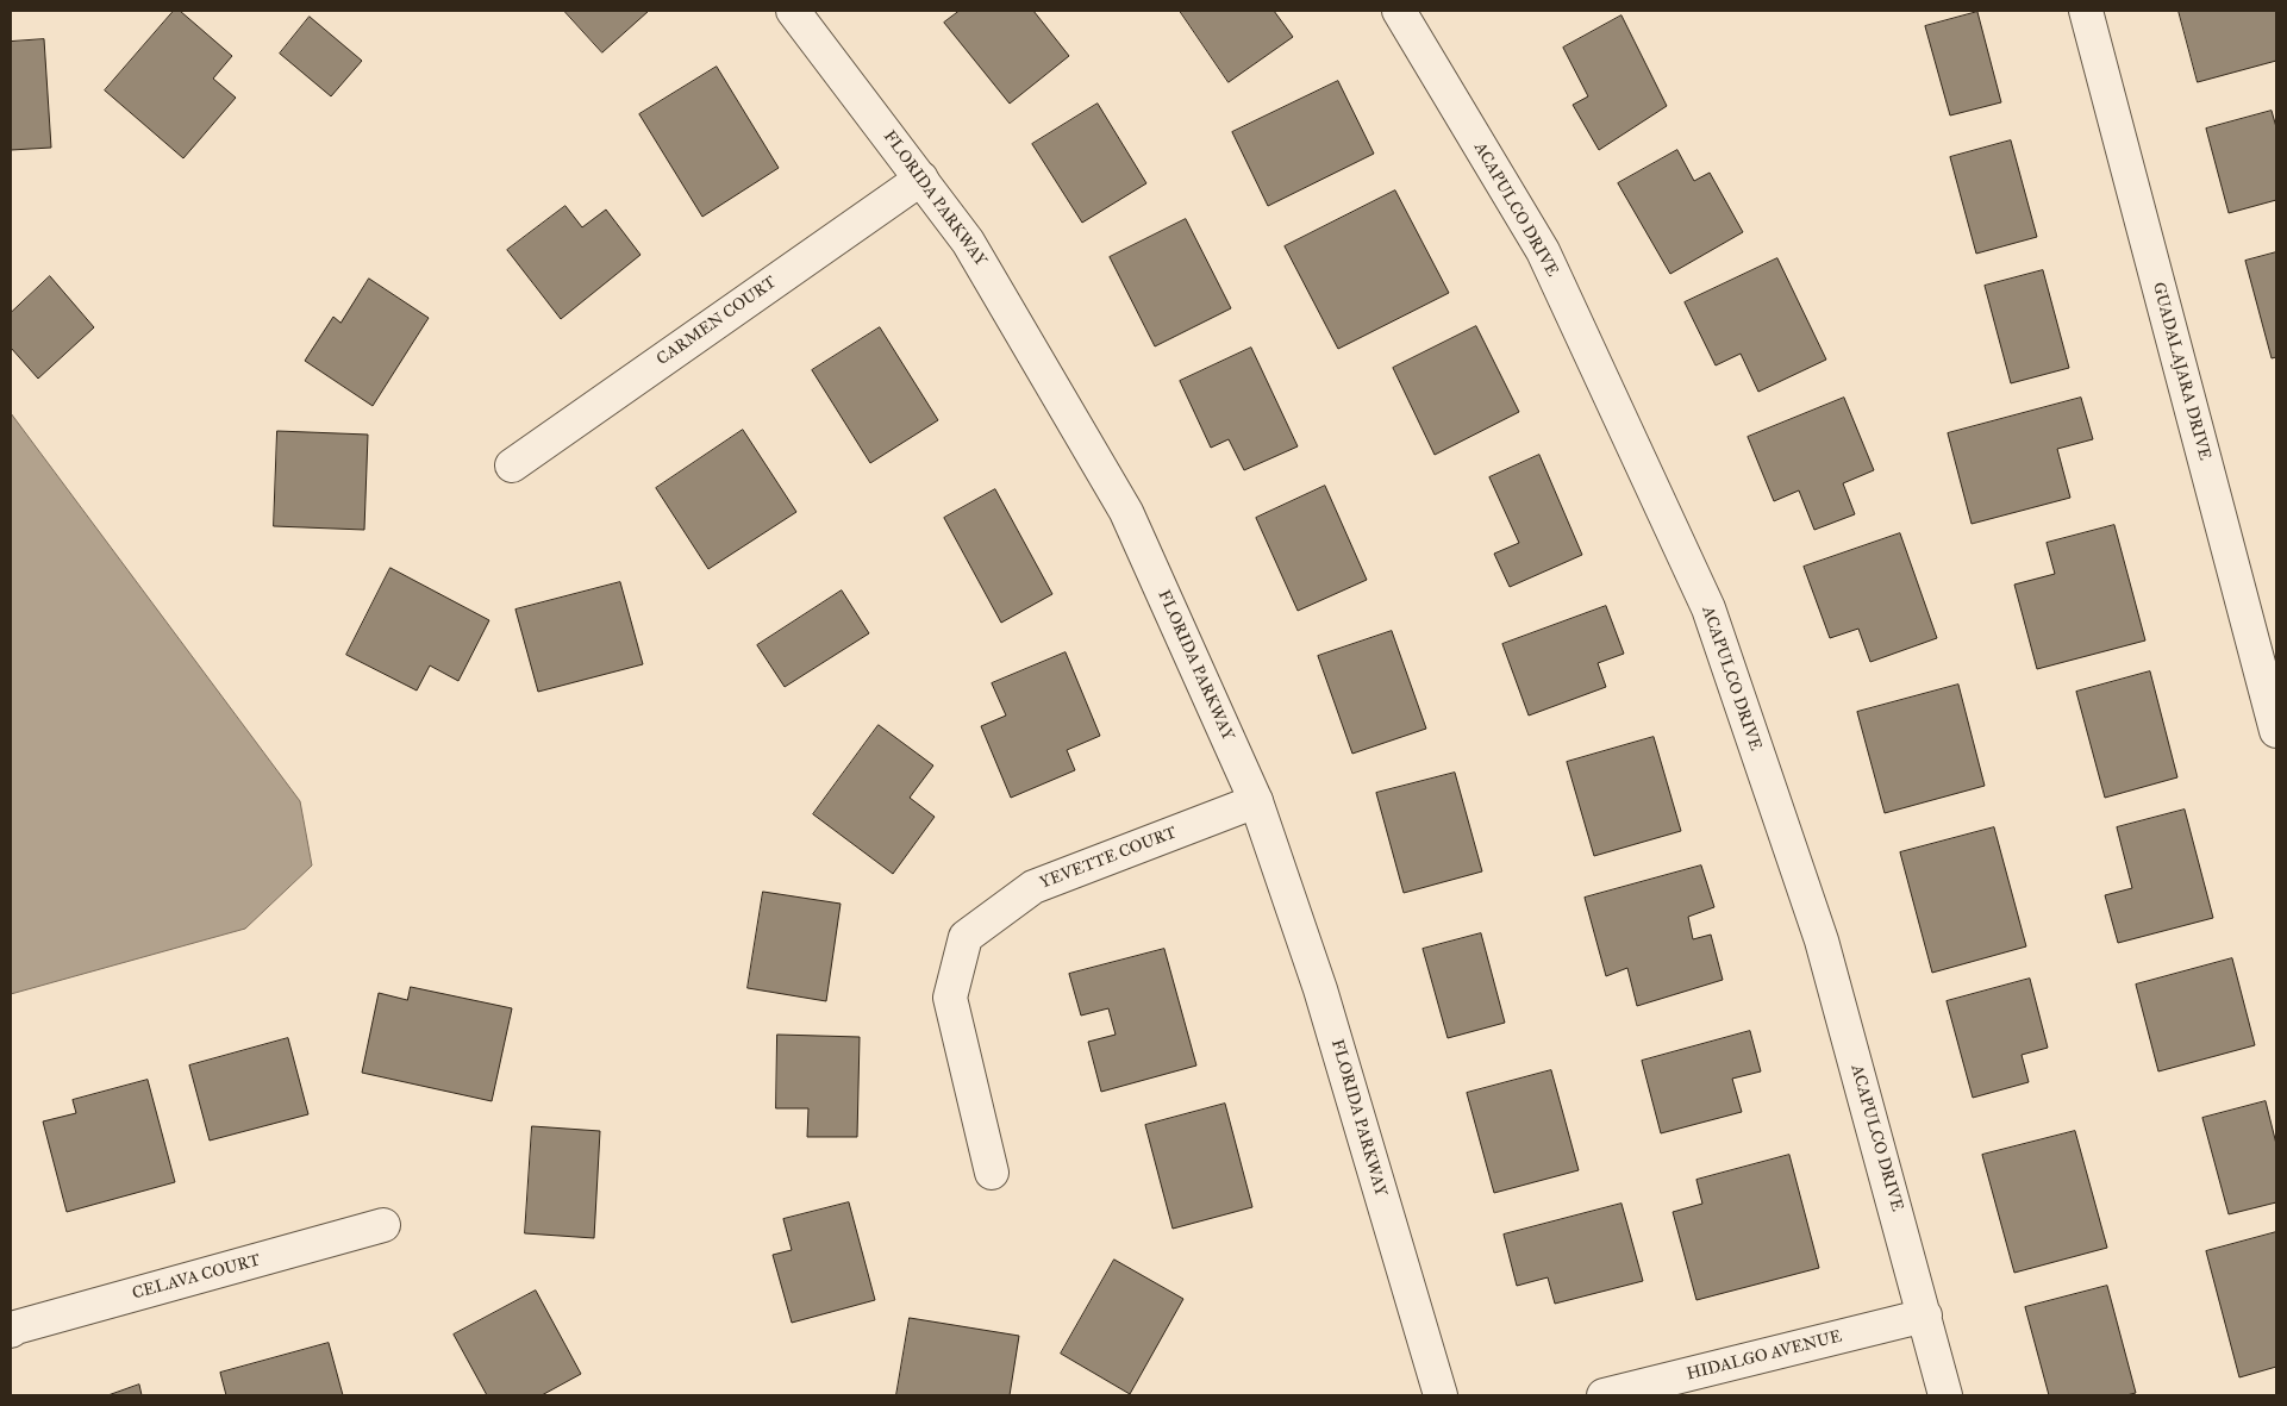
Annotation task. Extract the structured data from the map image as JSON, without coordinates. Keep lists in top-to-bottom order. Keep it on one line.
{"streets":{"street":["FLORIDA PARKWAY","ACAPULCO DRIVE","CARMEN COURT","GUADALAJARA DRIVE","YEVETTE COURT","CELAVA COURT","HIDALGO AVENUE"]},"crossings":[["FLORIDA PARKWAY","CARMEN COURT"],["FLORIDA PARKWAY","YEVETTE COURT"],["ACAPULCO DRIVE","HIDALGO AVENUE"]]}
